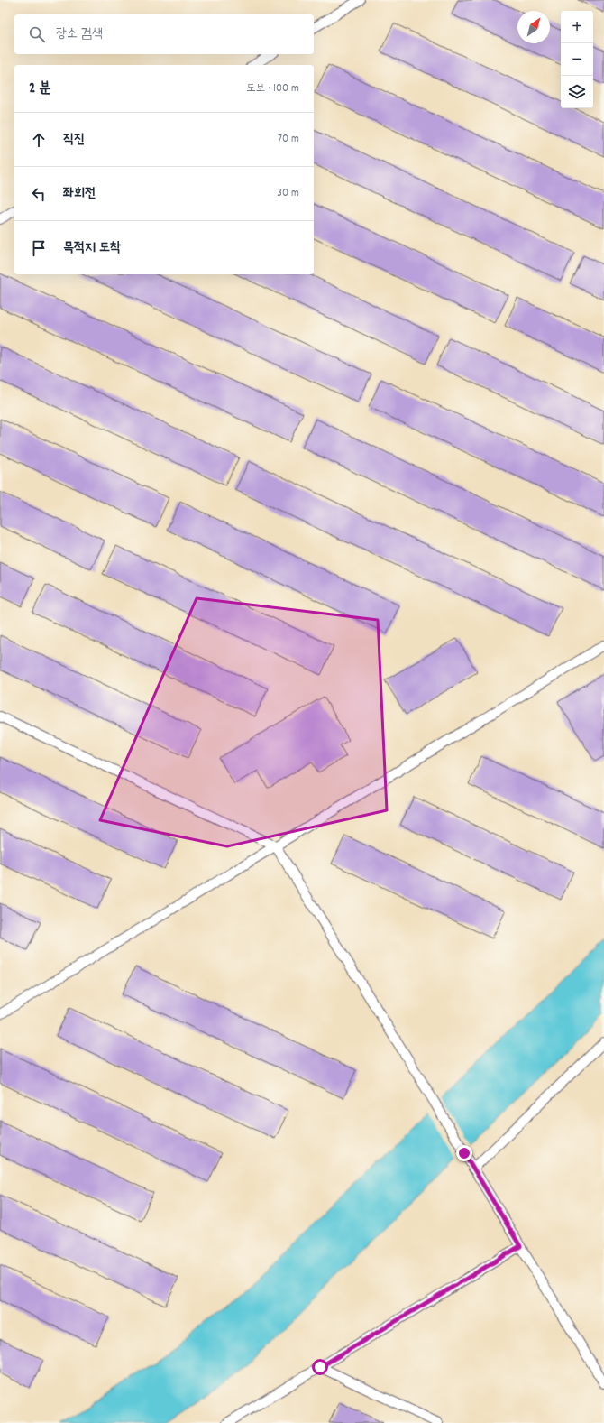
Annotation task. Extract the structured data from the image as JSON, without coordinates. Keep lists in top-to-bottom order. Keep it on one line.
{"north":"top right","page":{"map_buttons":["+","−"],"search":"장소 검색","heading":["2 분","도보 · 100 m"],"list":[["직진","70 m"],["좌회전","30 m"],"목적지 도착"]}}
